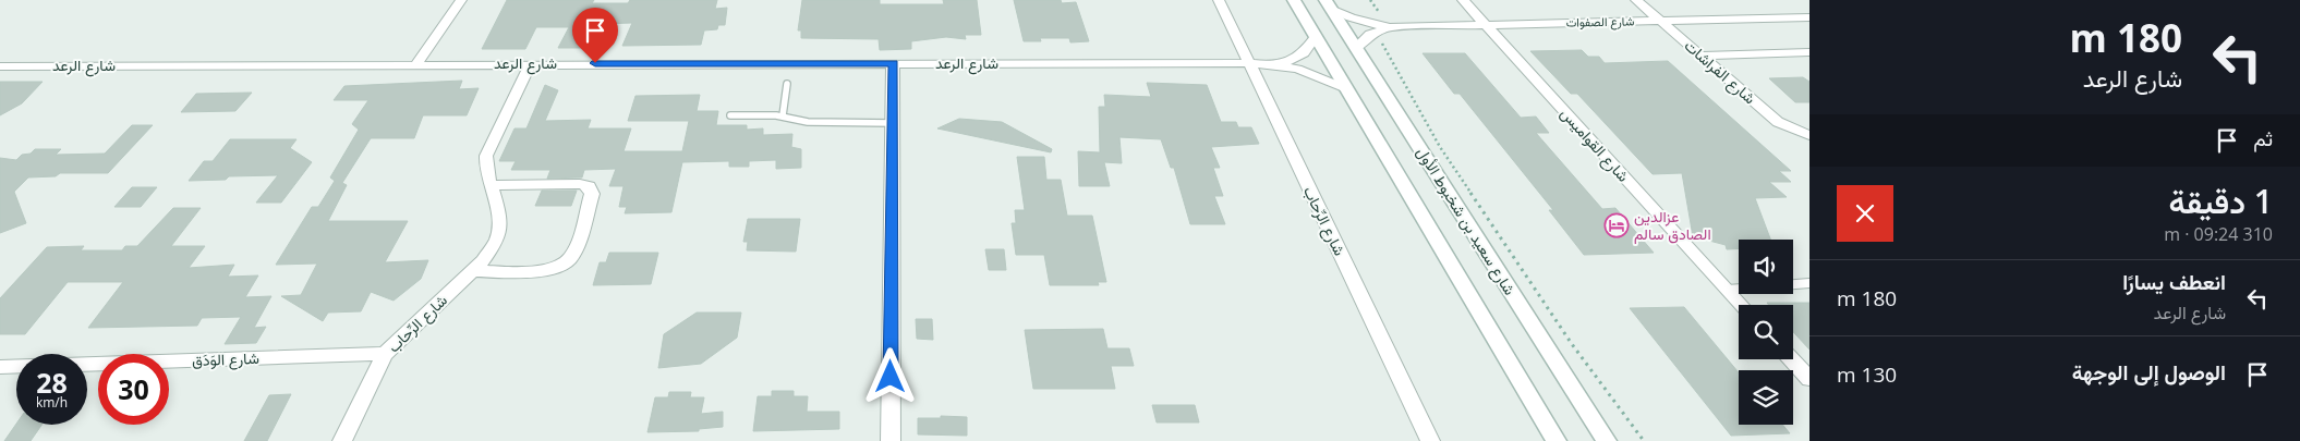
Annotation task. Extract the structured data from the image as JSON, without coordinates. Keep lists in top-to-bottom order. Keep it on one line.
{"streets":{"main road":["شارع سعيد بن شخبوط الأول"],"street":["شارع الصفوات","شارع الرعد","شارع الفراشات","شارع القواميس","شارع الرِّحاب","شارع الوَدَق"]},"crossings":[["شارع الصفوات","شارع الفراشات"],["شارع الصفوات","شارع القواميس"],["شارع الصفوات","شارع سعيد بن شخبوط الأول"],["شارع الرعد","شارع الرِّحاب"],["شارع الرِّحاب","شارع الوَدَق"]],"places":{"hotel":["عزالدين الصادق سالم"]},"page":{"turn":["180 m","شارع الرعد"],"then":"ثم","heading":["1 دقيقة","310 m · 09:24"],"list":[{"name":"انعطف يسارًا","note":"شارع الرعد","value":"180 m"},{"name":"الوصول إلى الوجهة","value":"130 m"}],"speed":"28 km/h","limit":"30"}}
